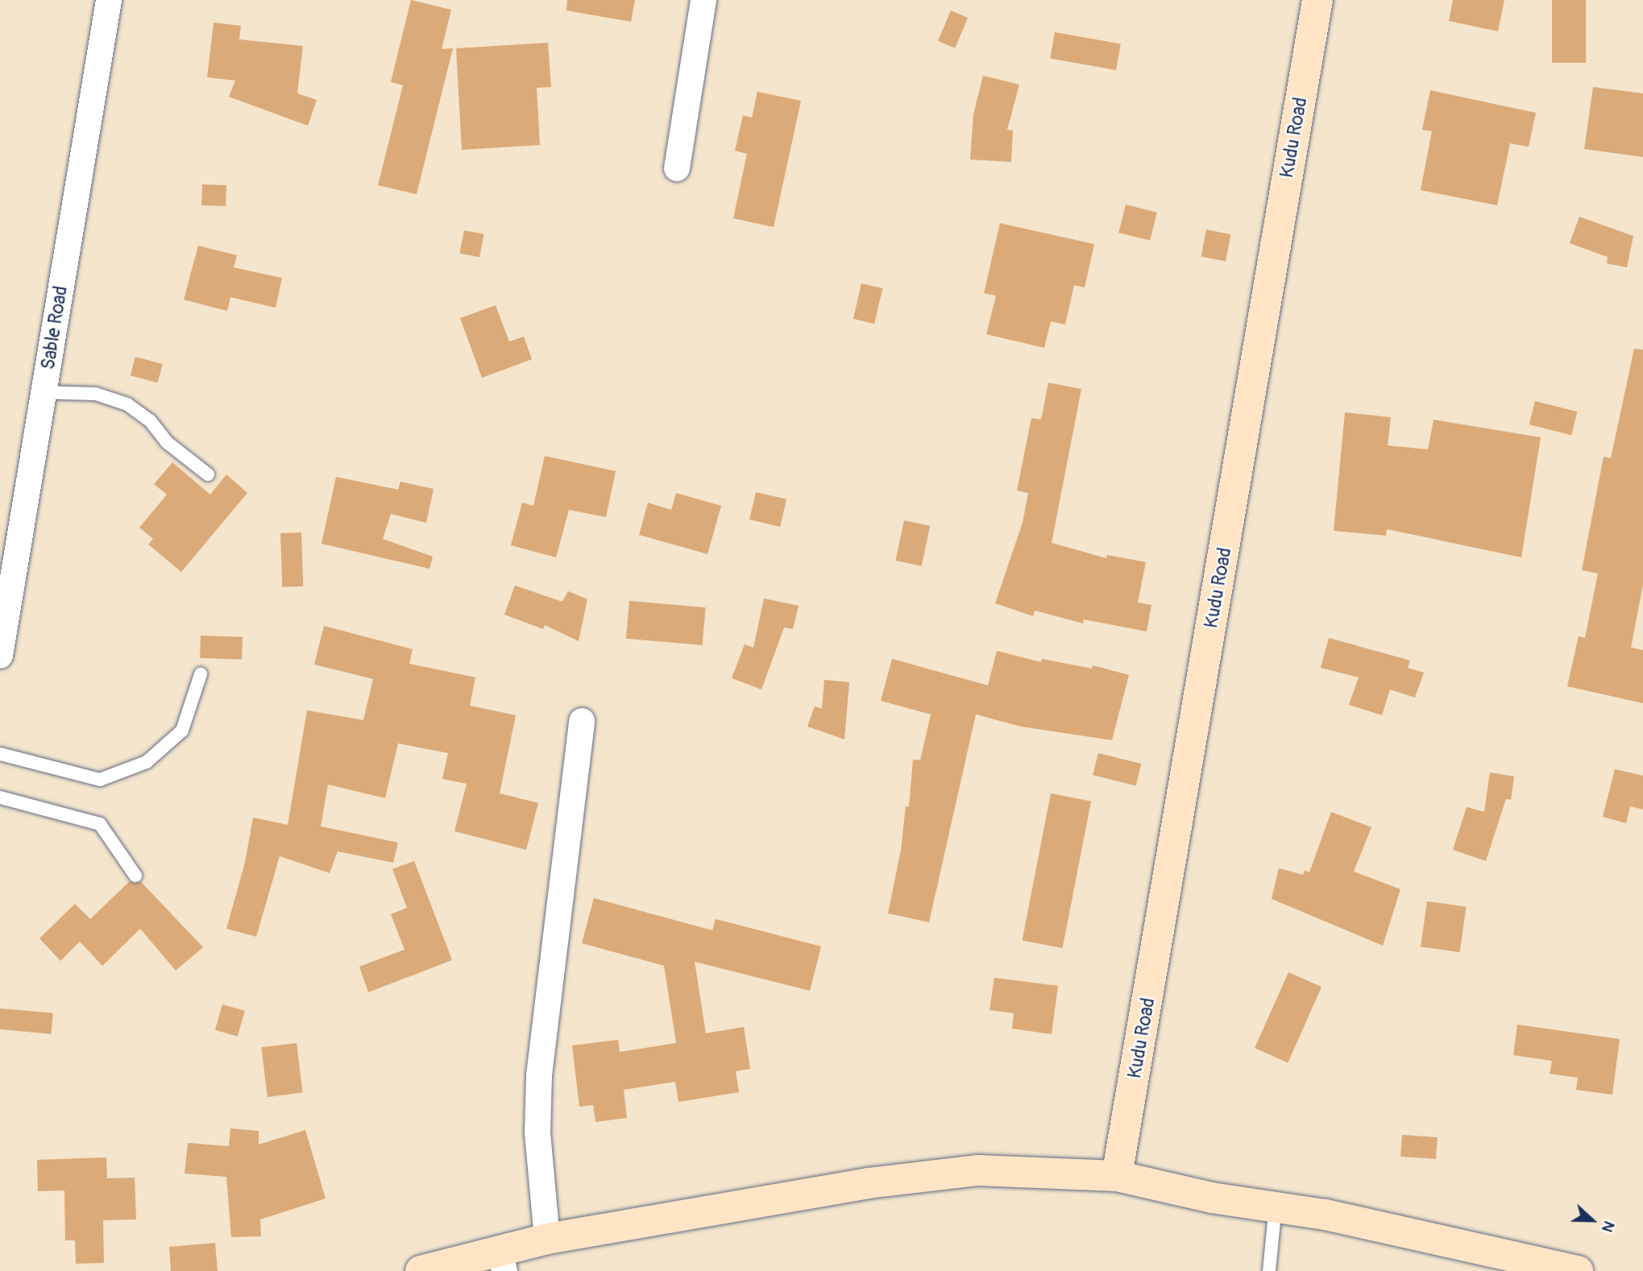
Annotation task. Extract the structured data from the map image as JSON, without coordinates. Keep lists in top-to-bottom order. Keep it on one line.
{"streets":{"street":["Kudu Road","Sable Road"]},"north":"right"}
